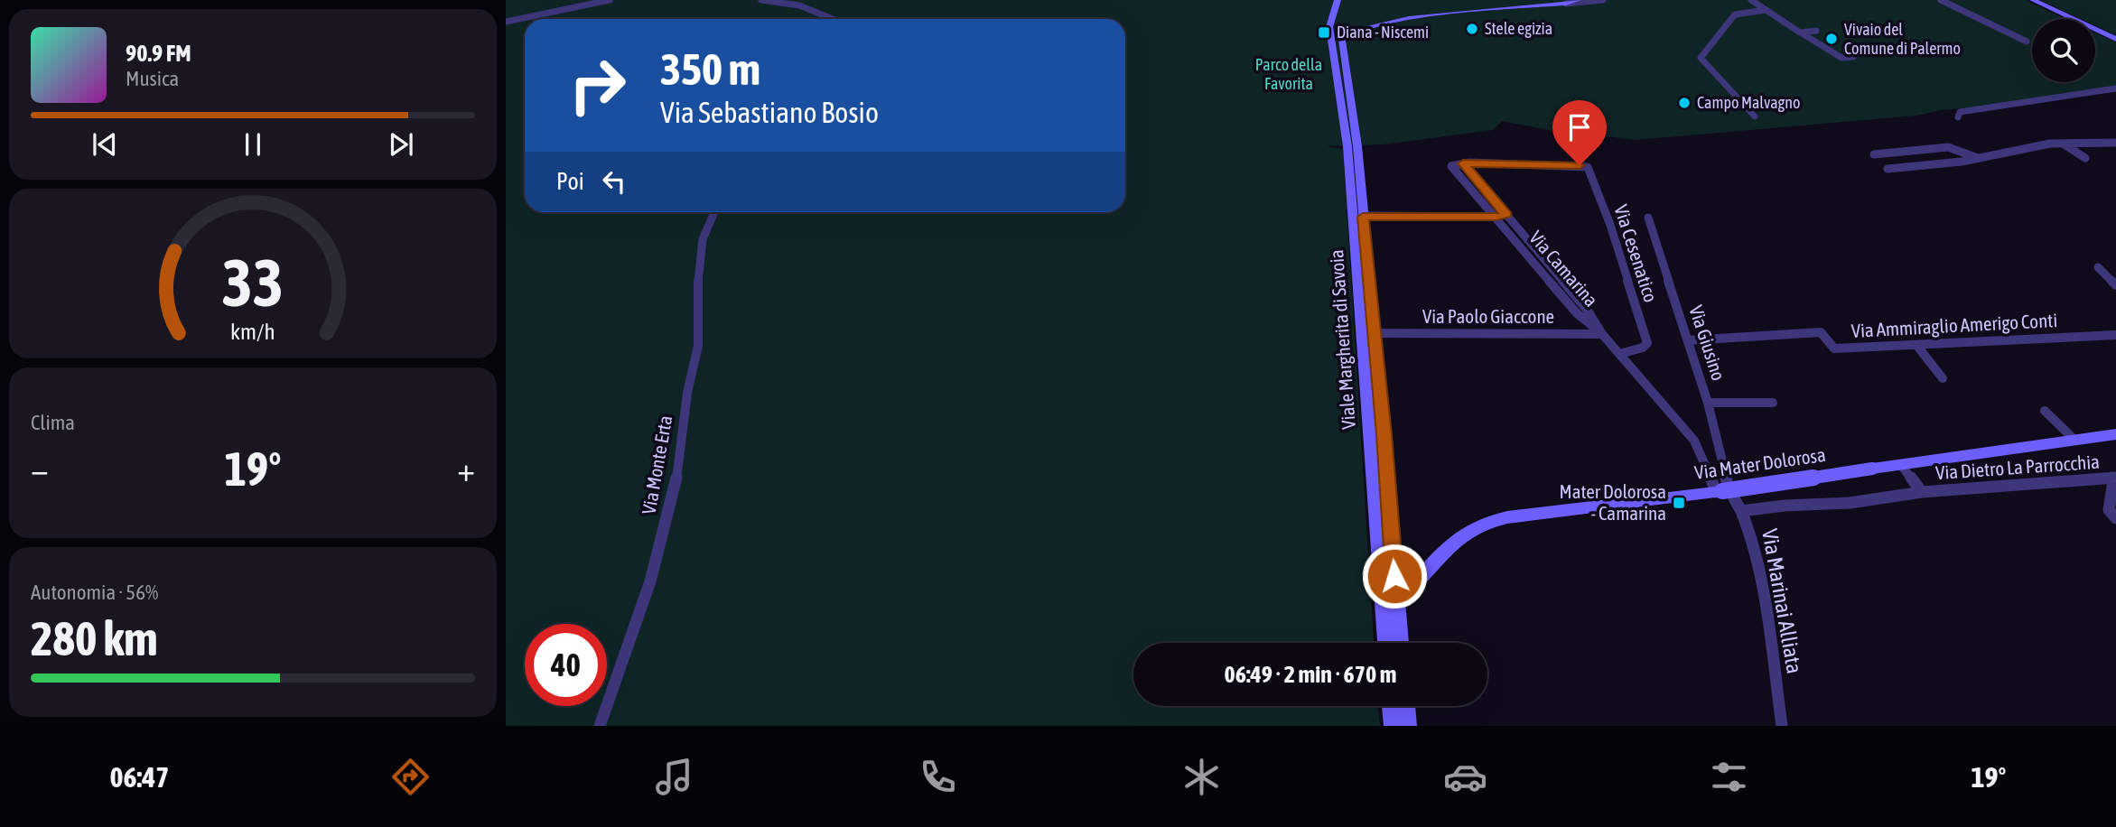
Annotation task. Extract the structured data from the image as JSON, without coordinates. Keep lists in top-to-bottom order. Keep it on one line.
{"streets":{"street":["Via Cesenatico","Via Camarina","Via Paolo Giaccone","Via Ammiraglio Amerigo Conti","Viale Margherita di Savoia","Via Giusino","Via Mater Dolorosa","Via Monte Erta","Via Dietro La Parrocchia","Via Marinai Alliata"]},"crossings":[["Via Cesenatico","Via Camarina"],["Via Camarina","Via Paolo Giaccone"],["Via Camarina","Via Giusino"],["Via Camarina","Via Mater Dolorosa"],["Via Paolo Giaccone","Viale Margherita di Savoia"],["Via Ammiraglio Amerigo Conti","Via Giusino"],["Viale Margherita di Savoia","Via Mater Dolorosa"],["Via Giusino","Via Mater Dolorosa"],["Via Giusino","Via Marinai Alliata"],["Via Dietro La Parrocchia","Via Marinai Alliata"]],"parks":["Parco della Favorita"],"places":{"other":["Stele egizia","Vivaio del Comune di Palermo","Campo Malvagno"],"transit":["Diana - Niscemi","Mater Dolorosa - Camarina"]},"page":{"turn":["350 m","Via Sebastiano Bosio"],"song":["90.9 FM","Musica"],"then":"Poi","tile":["Clima",["Autonomia · 56%","280 km"]],"heat":["−","19°","+"],"limit":"40","trip":"06:49 · 2 min · 670 m","tabs":["06:47","19°"],"gauge":["33","km/h"]}}
